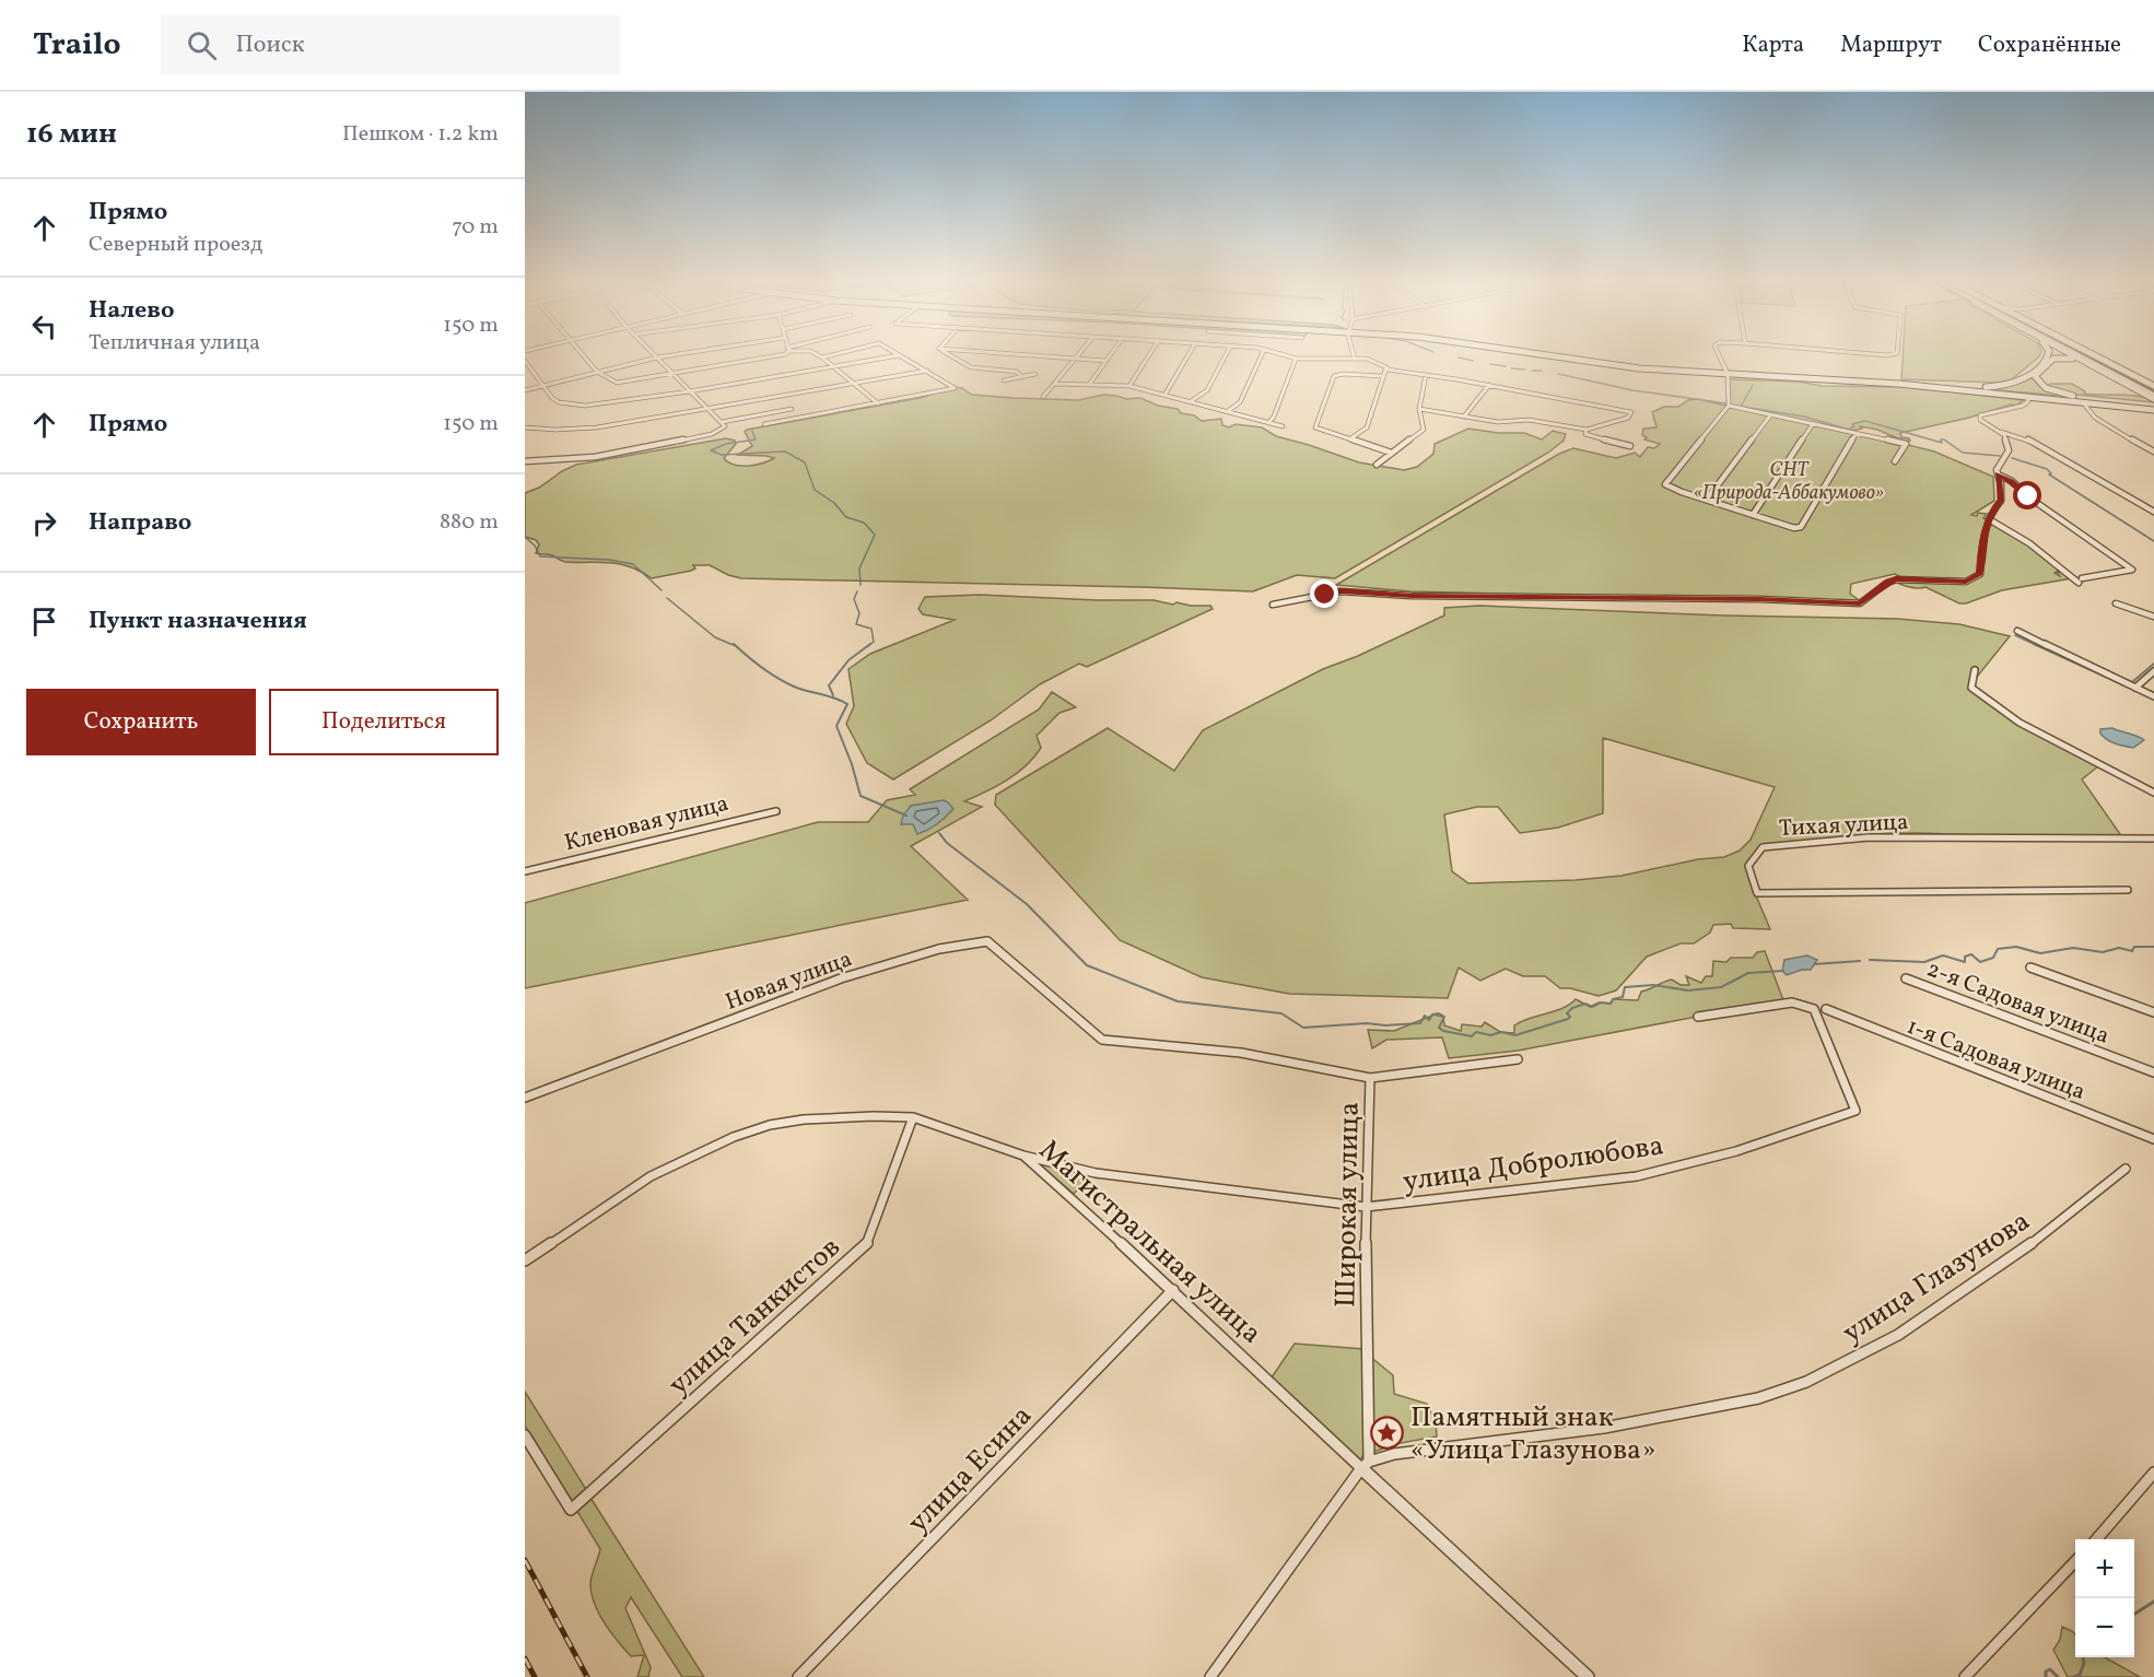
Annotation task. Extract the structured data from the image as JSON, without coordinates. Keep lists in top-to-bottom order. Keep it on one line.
{"streets":{"street":["Кленовая улица","Тихая улица","Новая улица","2-я Садовая улица","1-я Садовая улица","улица Добролюбова","Широкая улица","Магистральная улица","улица Глазунова","улица Танкистов","улица Есина"]},"crossings":[["Новая улица","Широкая улица"],["улица Добролюбова","Широкая улица"],["улица Добролюбова","Магистральная улица"],["Широкая улица","Магистральная улица"],["Широкая улица","улица Глазунова"],["Магистральная улица","улица Глазунова"],["Магистральная улица","улица Танкистов"],["Магистральная улица","улица Есина"]],"parks":["СНТ «Природа-Аббакумово»"],"places":{"place":["Памятный знак «Улица Глазунова»"]},"page":{"header":"Trailo","search":"Поиск","nav":["Карта","Маршрут","Сохранённые"],"heading":["16 мин","Пешком · 1.2 km"],"list":[["Прямо","Северный проезд","70 m"],["Налево","Тепличная улица","150 m"],["Прямо","150 m"],["Направо","880 m"],"Пункт назначения"],"buttons":["Сохранить","Поделиться"],"map_buttons":["+","−"]}}
